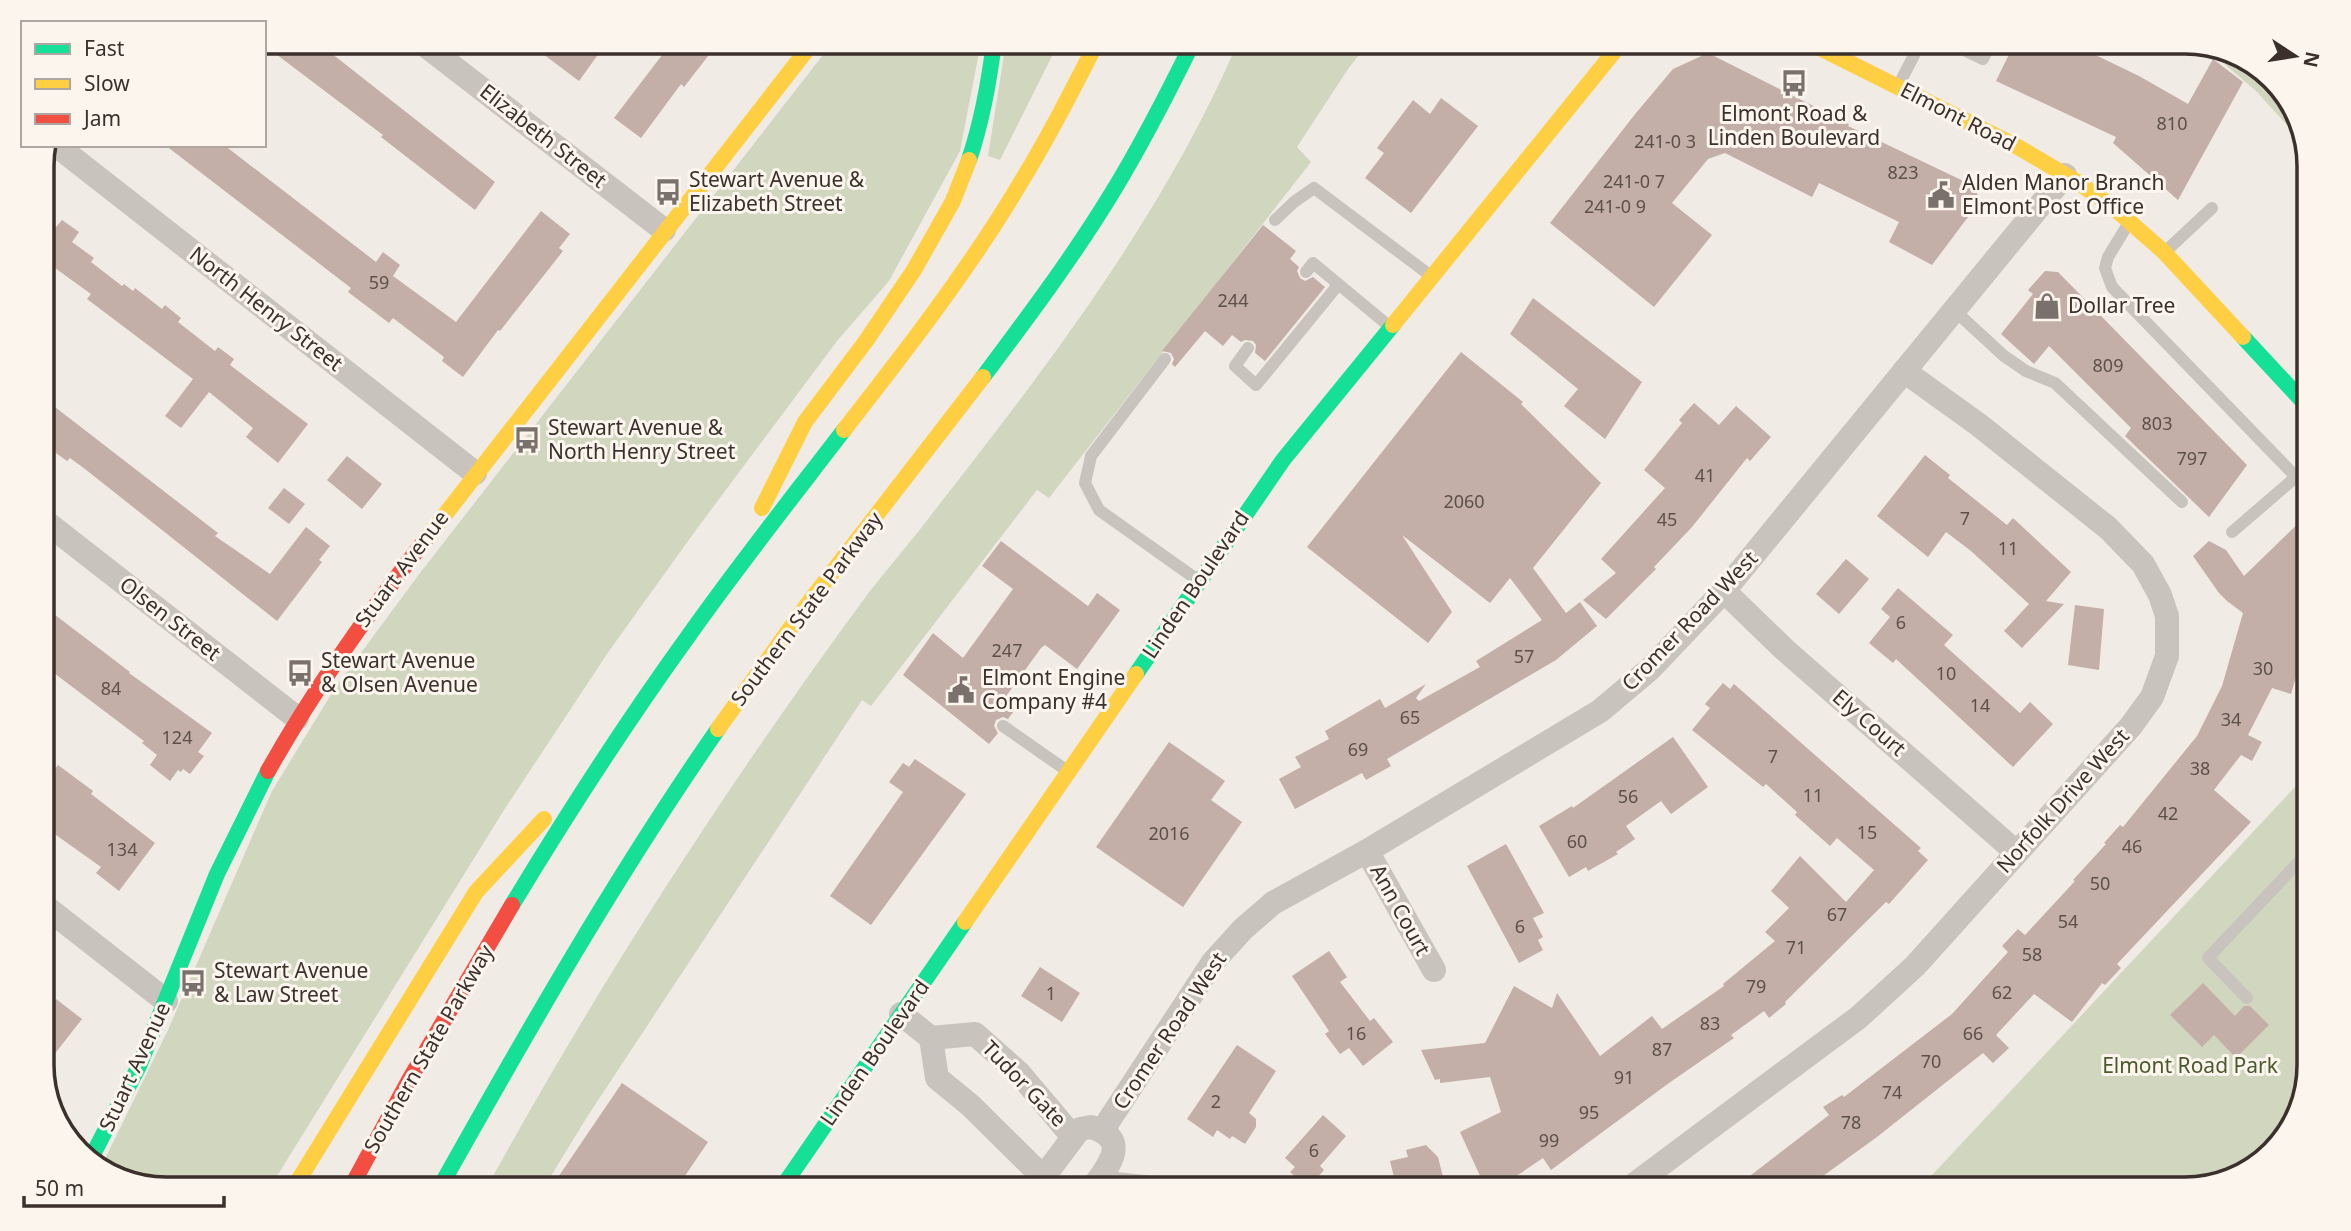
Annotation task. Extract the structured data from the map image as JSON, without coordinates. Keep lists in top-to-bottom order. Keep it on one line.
{"streets":{"main road":["Elmont Road","Stuart Avenue","Linden Boulevard","Southern State Parkway"],"street":["Elizabeth Street","North Henry Street","Olsen Street","Cromer Road West","Ely Court","Norfolk Drive West","Ann Court","Tudor Gate"]},"crossings":[["Elmont Road","Cromer Road West"],["Elizabeth Street","Stuart Avenue"],["North Henry Street","Stuart Avenue"],["Stuart Avenue","Olsen Street"],["Cromer Road West","Ely Court"],["Cromer Road West","Norfolk Drive West"],["Cromer Road West","Ann Court"],["Ely Court","Norfolk Drive West"]],"parks":["Elmont Road Park"],"places":{"bus stop":["Elmont Road & Linden Boulevard","Stewart Avenue & Elizabeth Street","Stewart Avenue & North Henry Street","Stewart Avenue & Olsen Avenue","Stewart Avenue & Law Street"],"public building":["Alden Manor Branch Elmont Post Office","Elmont Engine Company #4"],"shop":["Dollar Tree"]},"house_numbers":["810","241-0 3","823","241-0 7","241-0 9","59","244","809","803","797","41","2060","7","45","11","6","247","57","30","10","84","14","65","34","124","69","7","38","11","56","42","15","2016","60","46","134","50","67","54","6","71","58","79","62","1","83","16","66","87","70","91","74","2","95","78","99","6"],"legend":["Fast","Slow","Jam"],"scale_bar":"50 m","north":"right"}
